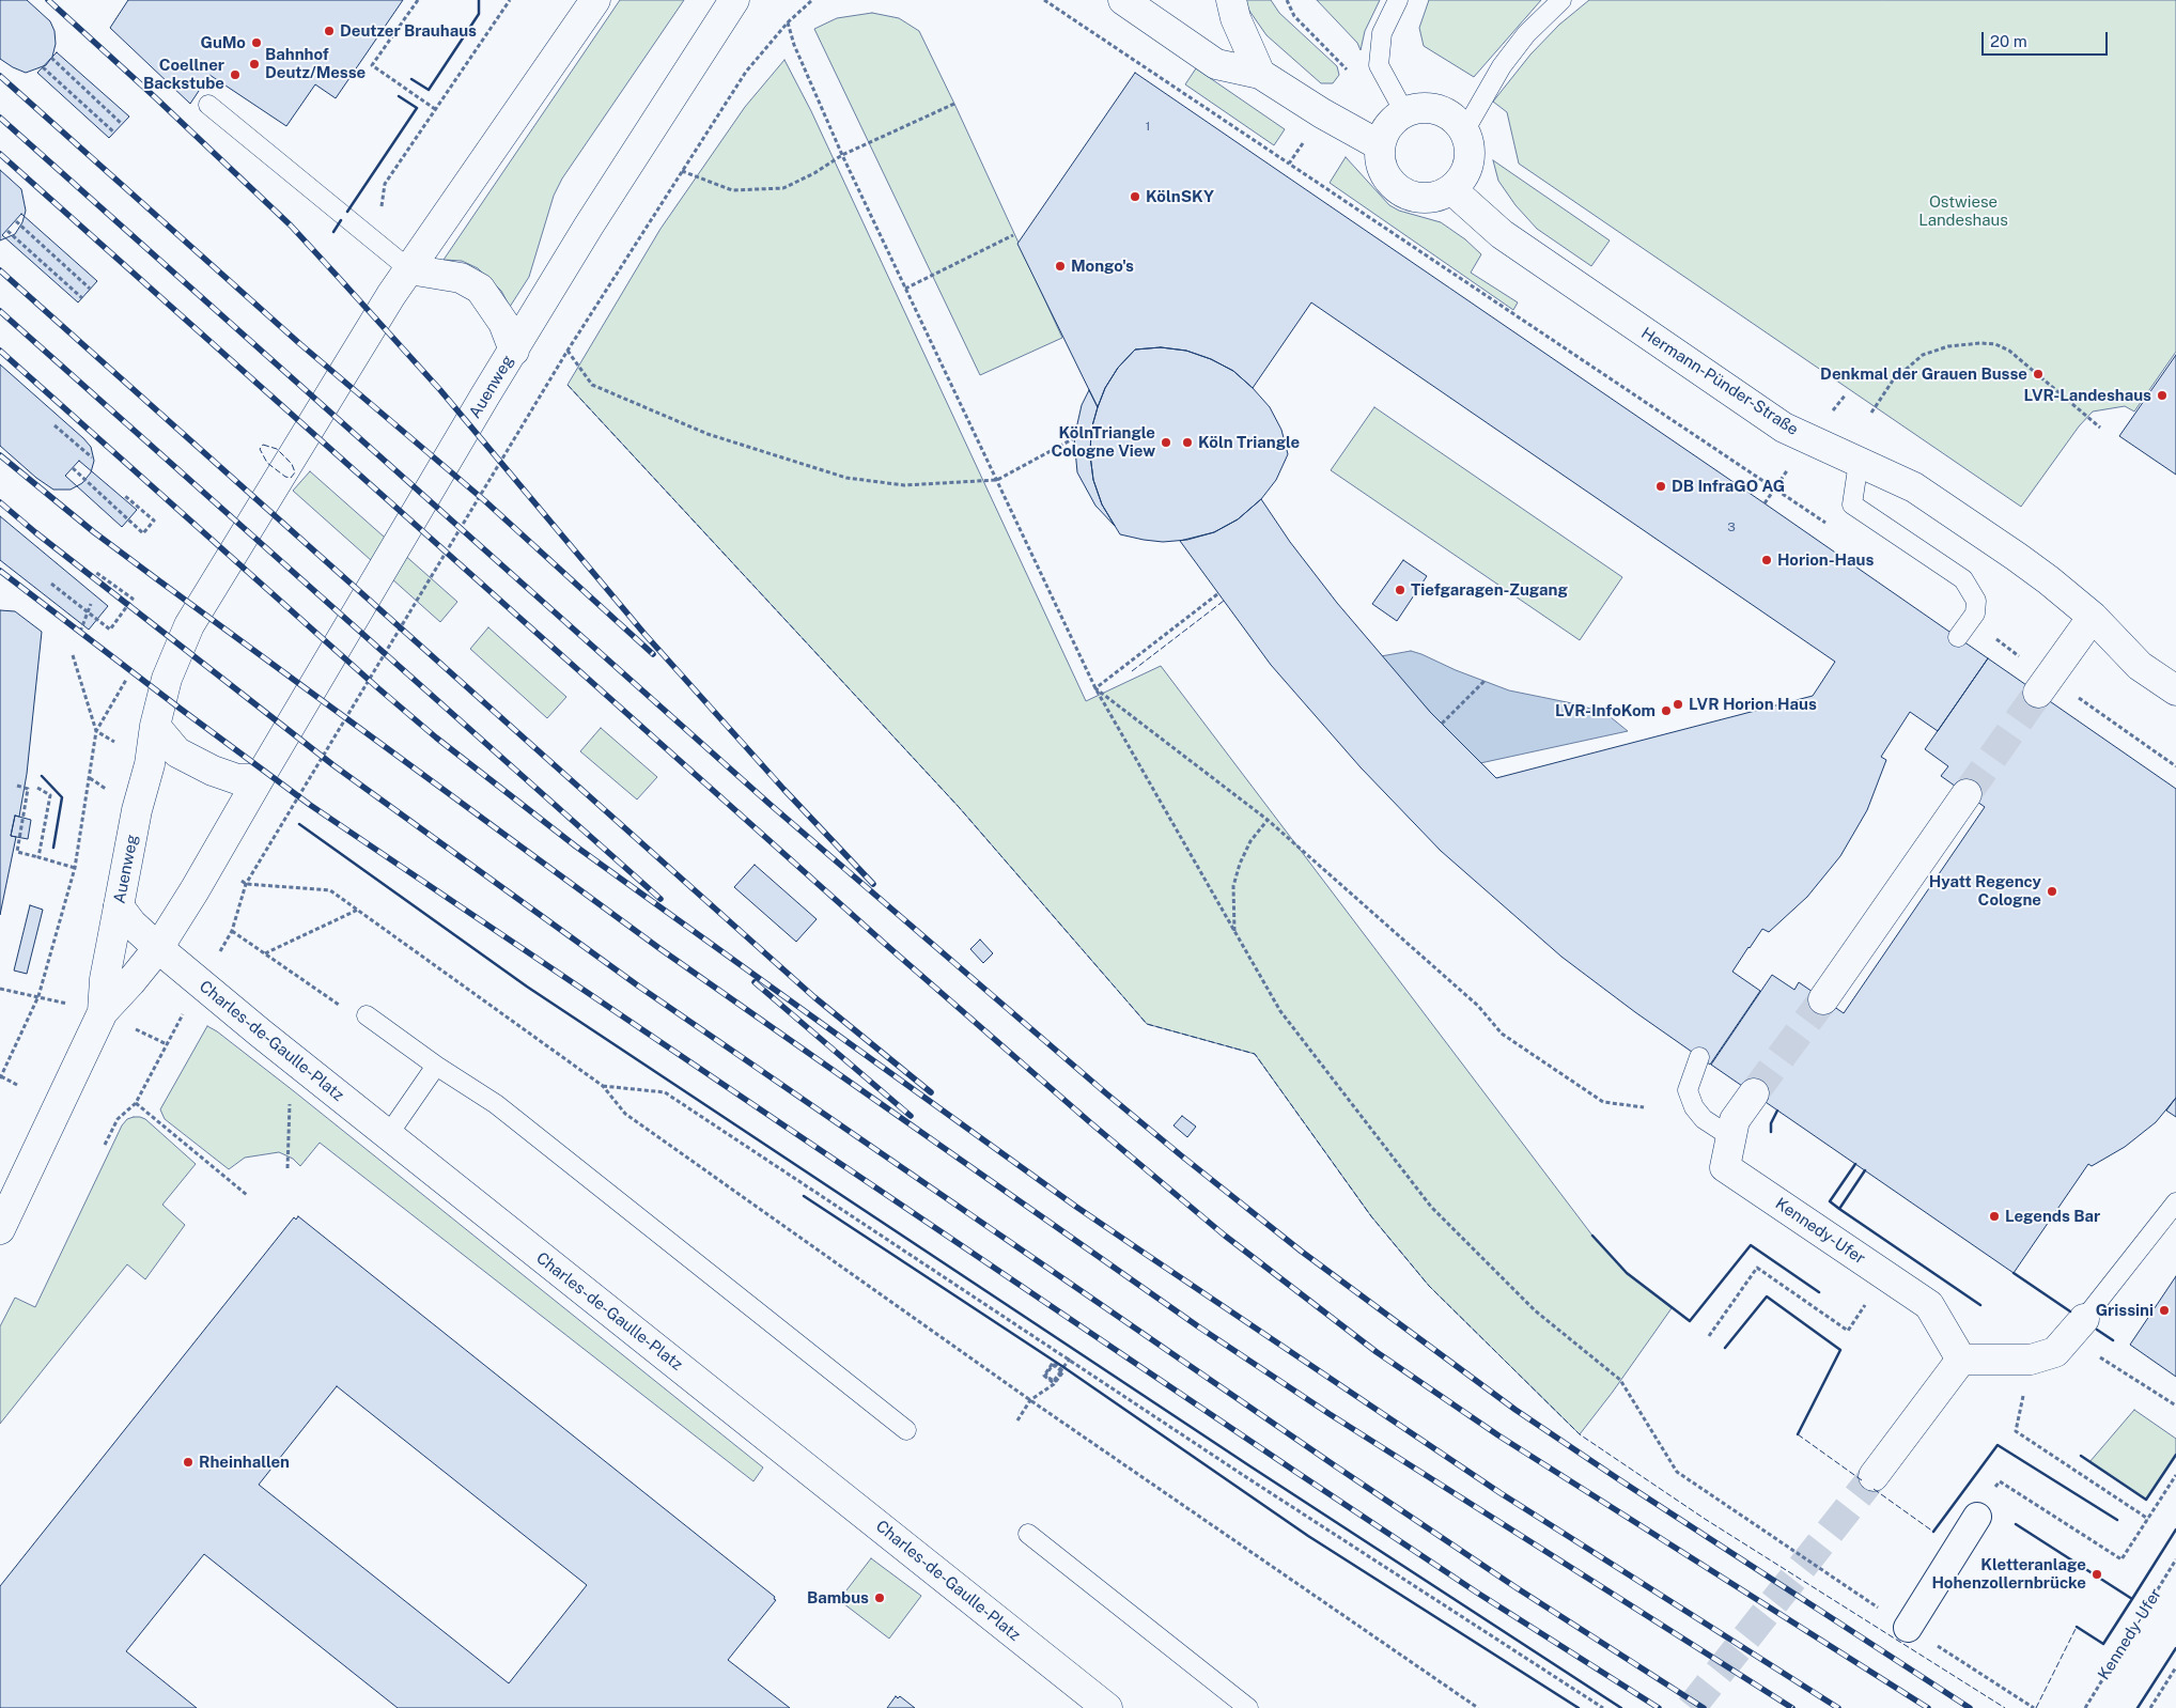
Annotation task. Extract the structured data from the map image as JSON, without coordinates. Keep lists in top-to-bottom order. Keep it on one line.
{"streets":{"street":["Hermann-Pünder-Straße","Auenweg","Charles-de-Gaulle-Platz","Kennedy-Ufer"]},"crossings":[["Auenweg","Charles-de-Gaulle-Platz"]],"parks":["Ostwiese Landeshaus"],"places":["Deutzer Brauhaus","GuMo","Bahnhof Deutz/Messe","Coellner Backstube","KölnSKY","Mongo's","Denkmal der Grauen Busse","LVR-Landeshaus","KölnTriangle Cologne View","Köln Triangle","DB InfraGO AG","Horion-Haus","Tiefgaragen-Zugang","LVR Horion Haus","LVR-InfoKom","Hyatt Regency Cologne","Legends Bar","Grissini","Rheinhallen","Kletteranlage Hohenzollernbrücke","Bambus"],"house_numbers":["1","3"],"scale_bar":"20 m"}
